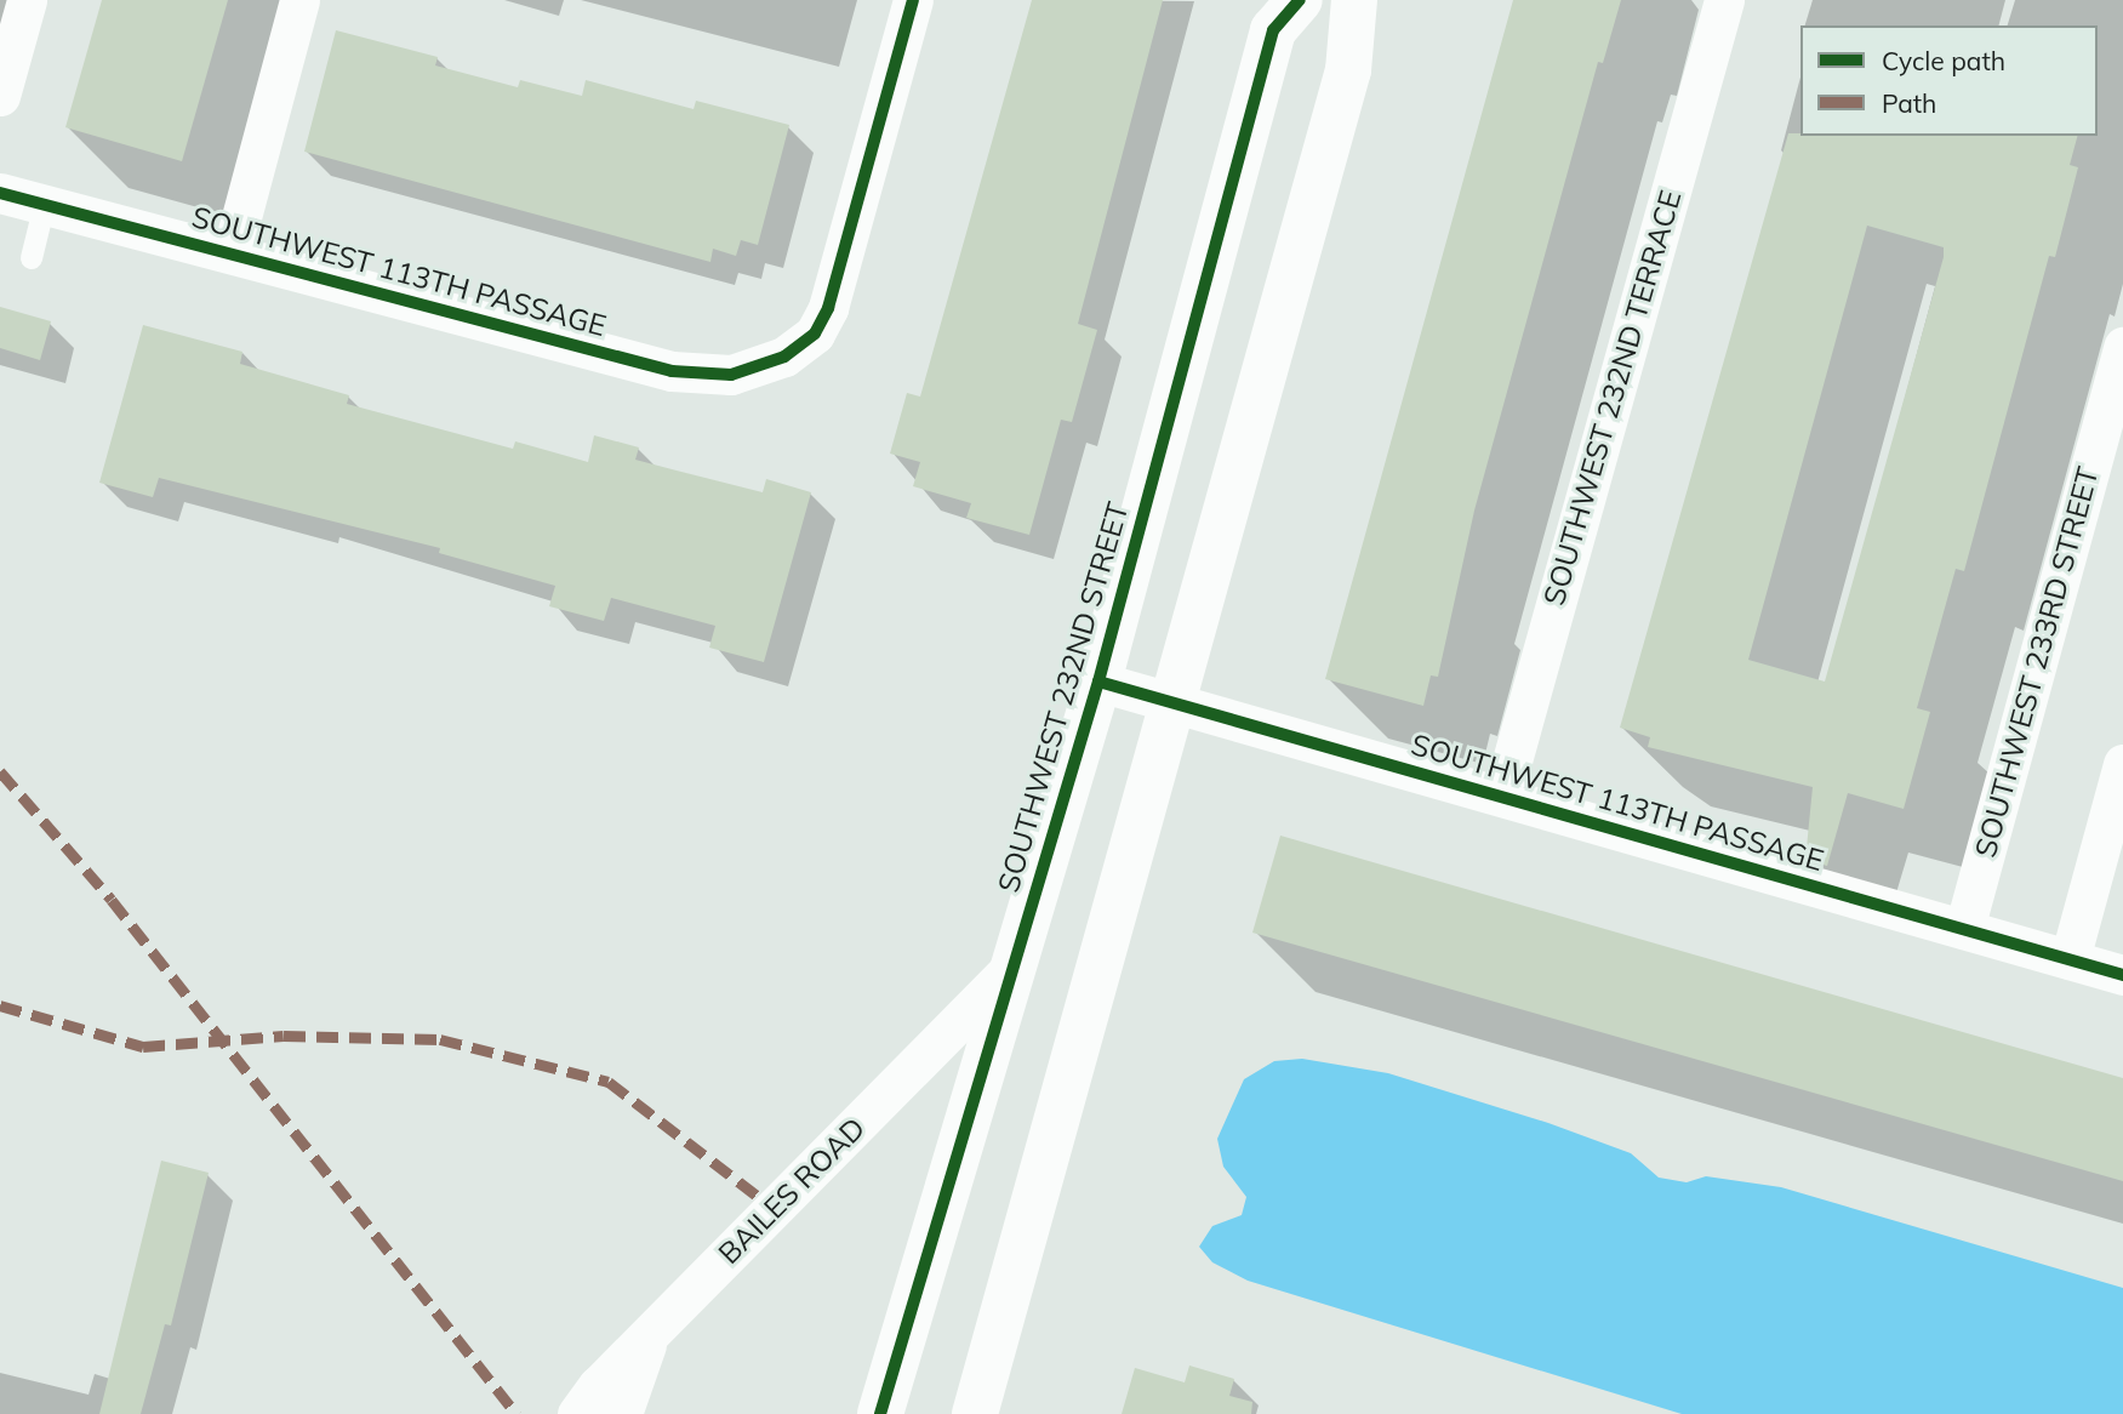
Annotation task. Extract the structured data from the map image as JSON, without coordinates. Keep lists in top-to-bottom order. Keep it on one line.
{"streets":{"street":["SOUTHWEST 113TH PASSAGE","SOUTHWEST 232ND TERRACE","SOUTHWEST 233RD STREET","SOUTHWEST 232ND STREET","BAILES ROAD"]},"crossings":[["SOUTHWEST 113TH PASSAGE","SOUTHWEST 232ND TERRACE"],["SOUTHWEST 113TH PASSAGE","SOUTHWEST 233RD STREET"],["SOUTHWEST 113TH PASSAGE","SOUTHWEST 232ND STREET"],["SOUTHWEST 232ND STREET","BAILES ROAD"]],"legend":["Cycle path","Path"]}
